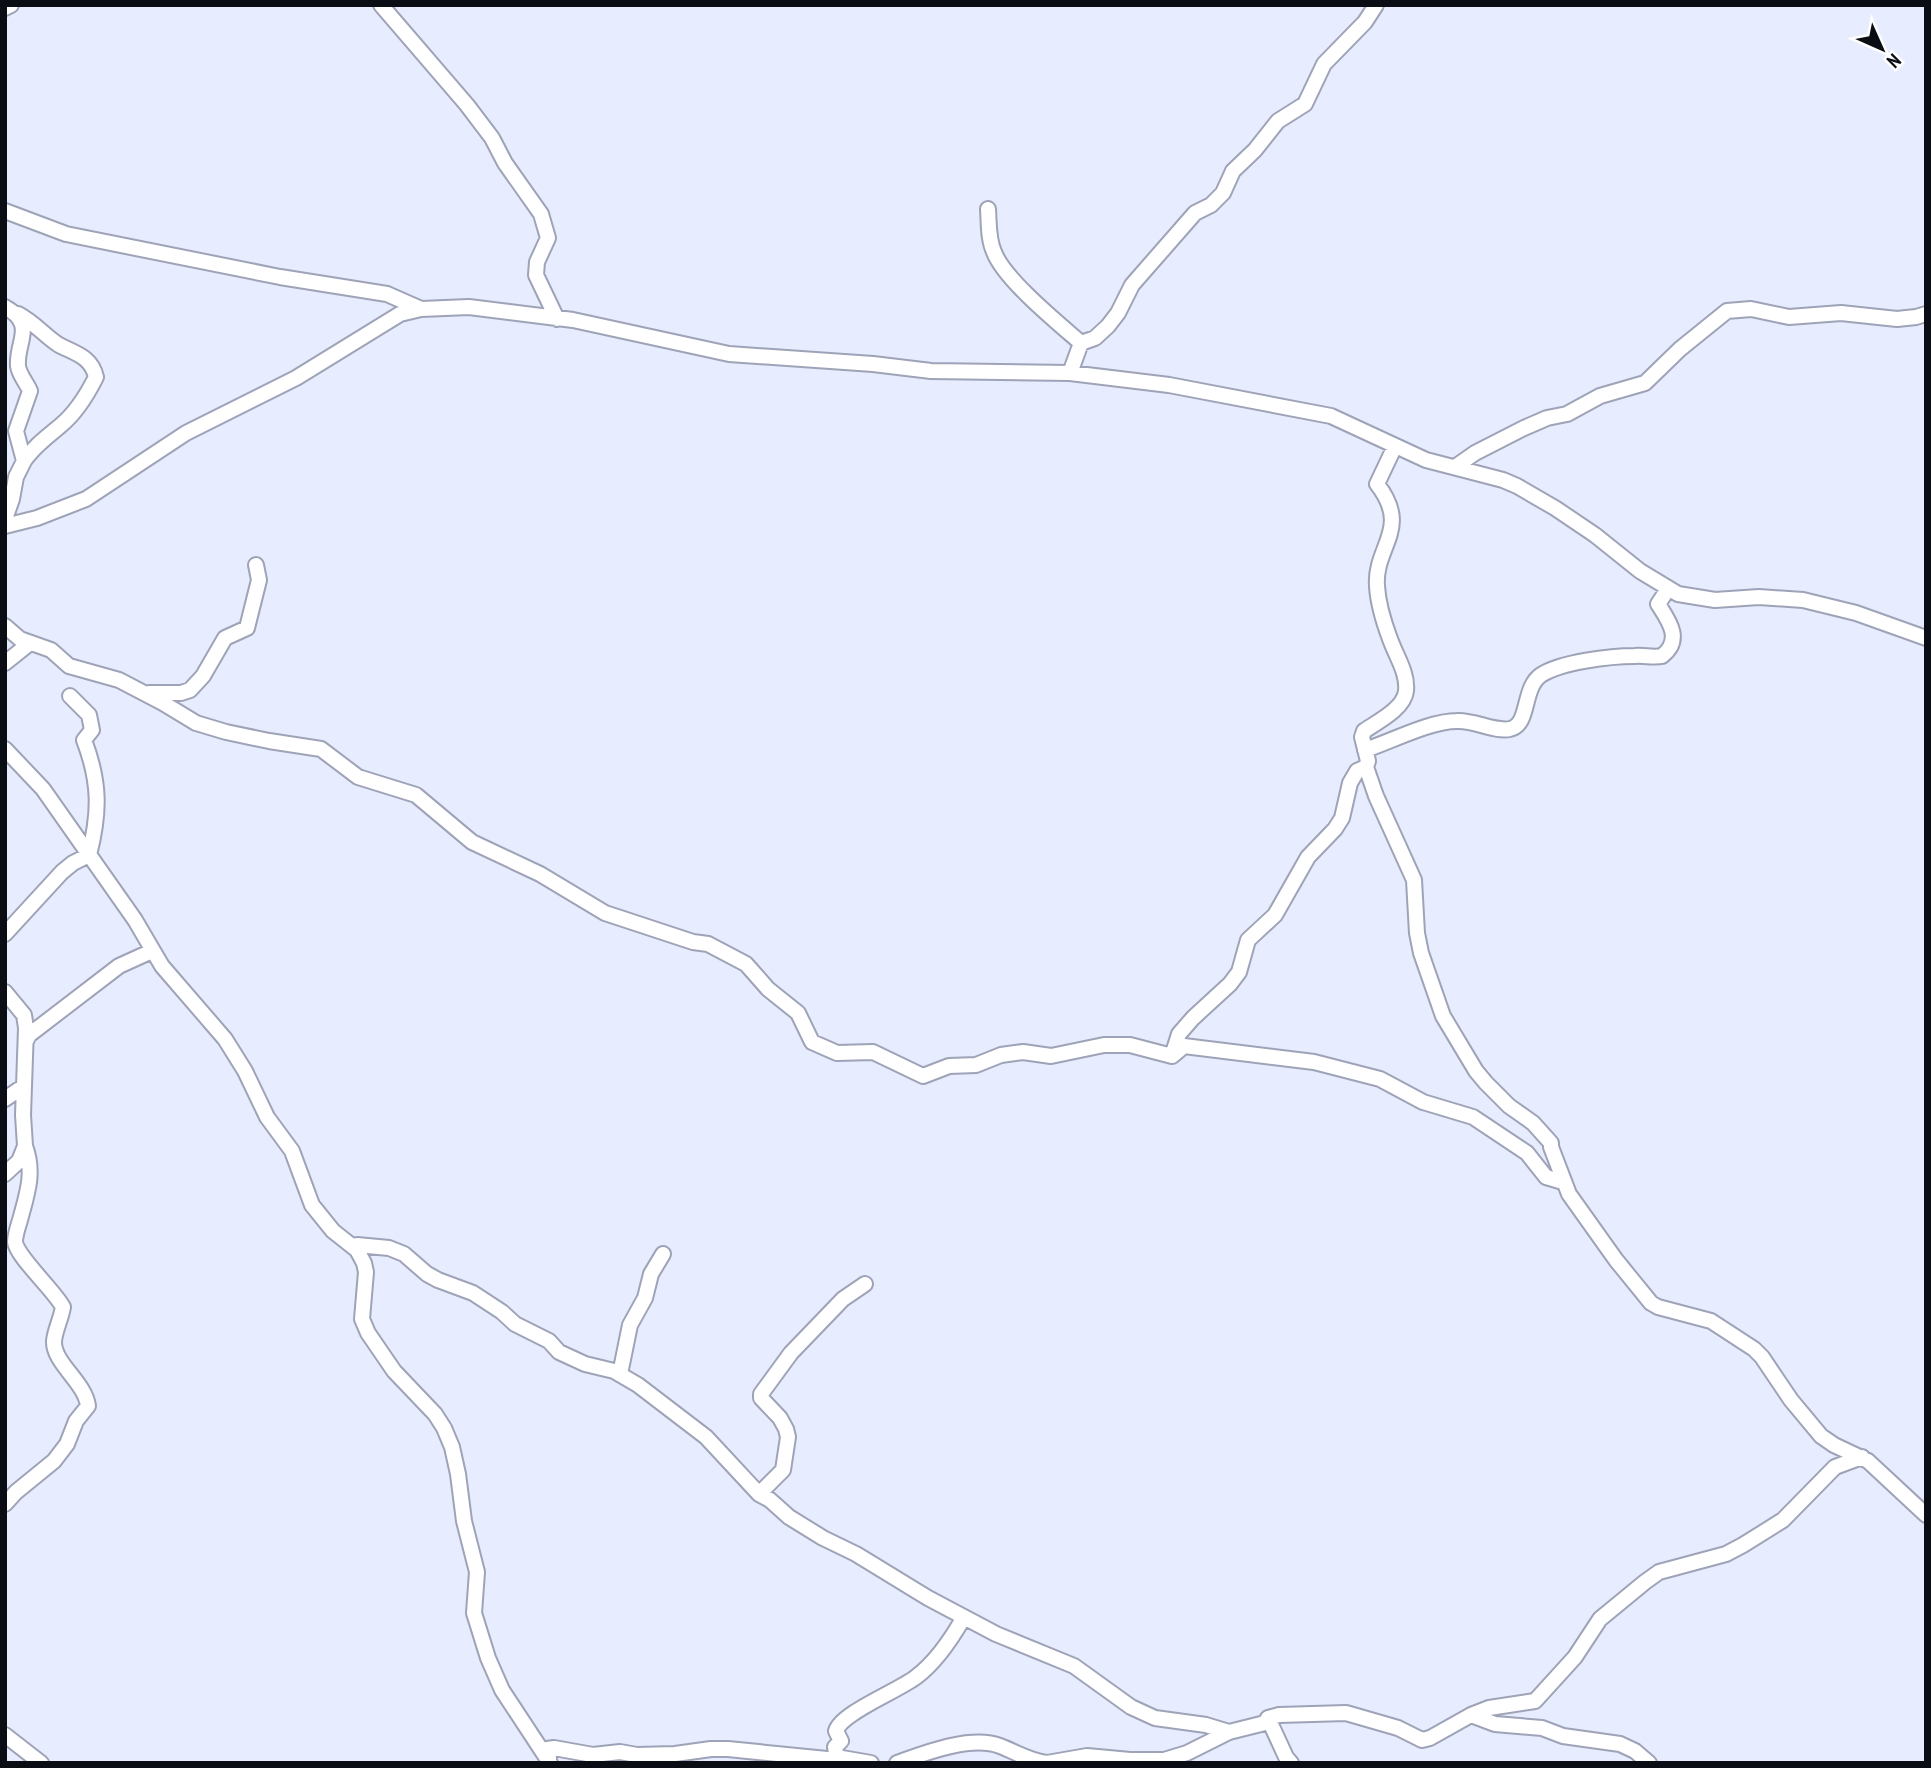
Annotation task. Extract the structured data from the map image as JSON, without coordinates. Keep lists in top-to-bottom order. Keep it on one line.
{"north":"bottom right"}
